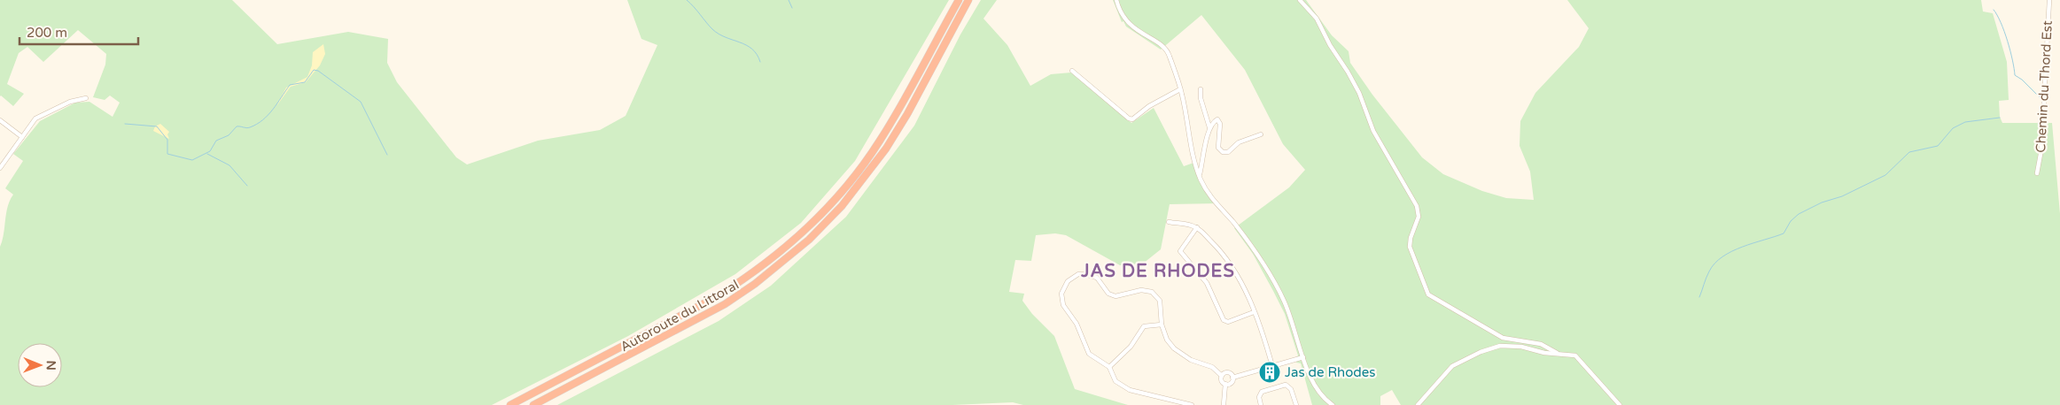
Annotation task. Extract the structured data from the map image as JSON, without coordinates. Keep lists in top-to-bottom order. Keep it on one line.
{"streets":{"highway":["Autoroute du Littoral"],"street":["Chemin du Thord Est"]},"districts":["JAS DE RHODES"],"places":{"building":["Jas de Rhodes"]},"scale_bar":"200 m","north":"right"}
